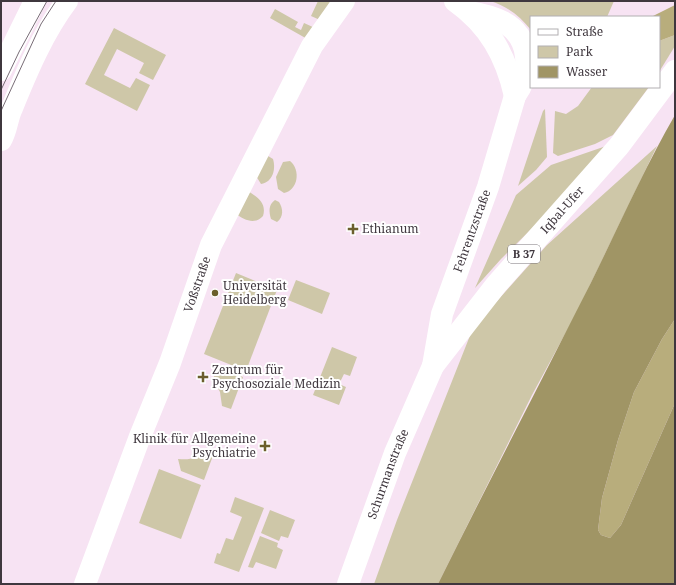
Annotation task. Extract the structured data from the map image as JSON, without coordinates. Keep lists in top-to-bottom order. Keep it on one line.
{"streets":{"street":["Iqbal-Ufer","Fehrentzstraße","B 37","Voßstraße","Schurmanstraße"]},"crossings":[["Iqbal-Ufer","Fehrentzstraße"],["Iqbal-Ufer","Schurmanstraße"],["Fehrentzstraße","Schurmanstraße"]],"places":{"health":["Ethianum","Zentrum für Psychosoziale Medizin","Klinik für Allgemeine Psychiatrie"],"other":["Universität Heidelberg"]},"legend":["Straße","Park","Wasser"]}
